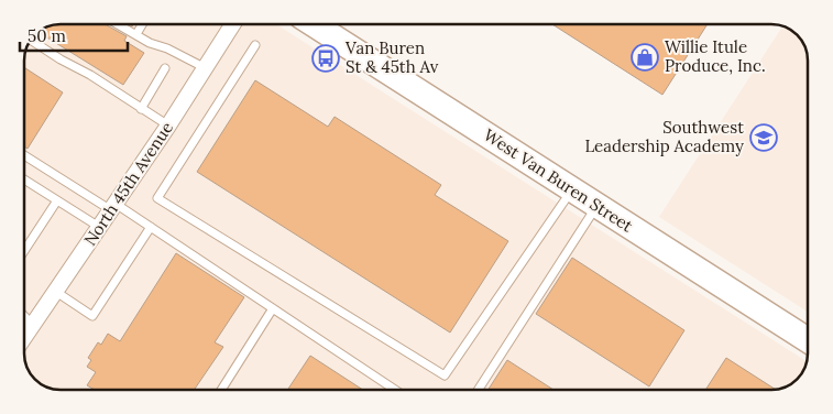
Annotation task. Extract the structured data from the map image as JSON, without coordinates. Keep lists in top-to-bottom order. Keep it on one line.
{"streets":{"main road":["West Van Buren Street"],"street":["North 45th Avenue"]},"places":{"shop":["Willie Itule Produce, Inc."],"bus stop":["Van Buren St & 45th Av"],"school or university":["Southwest Leadership Academy"]},"scale_bar":"50 m"}
